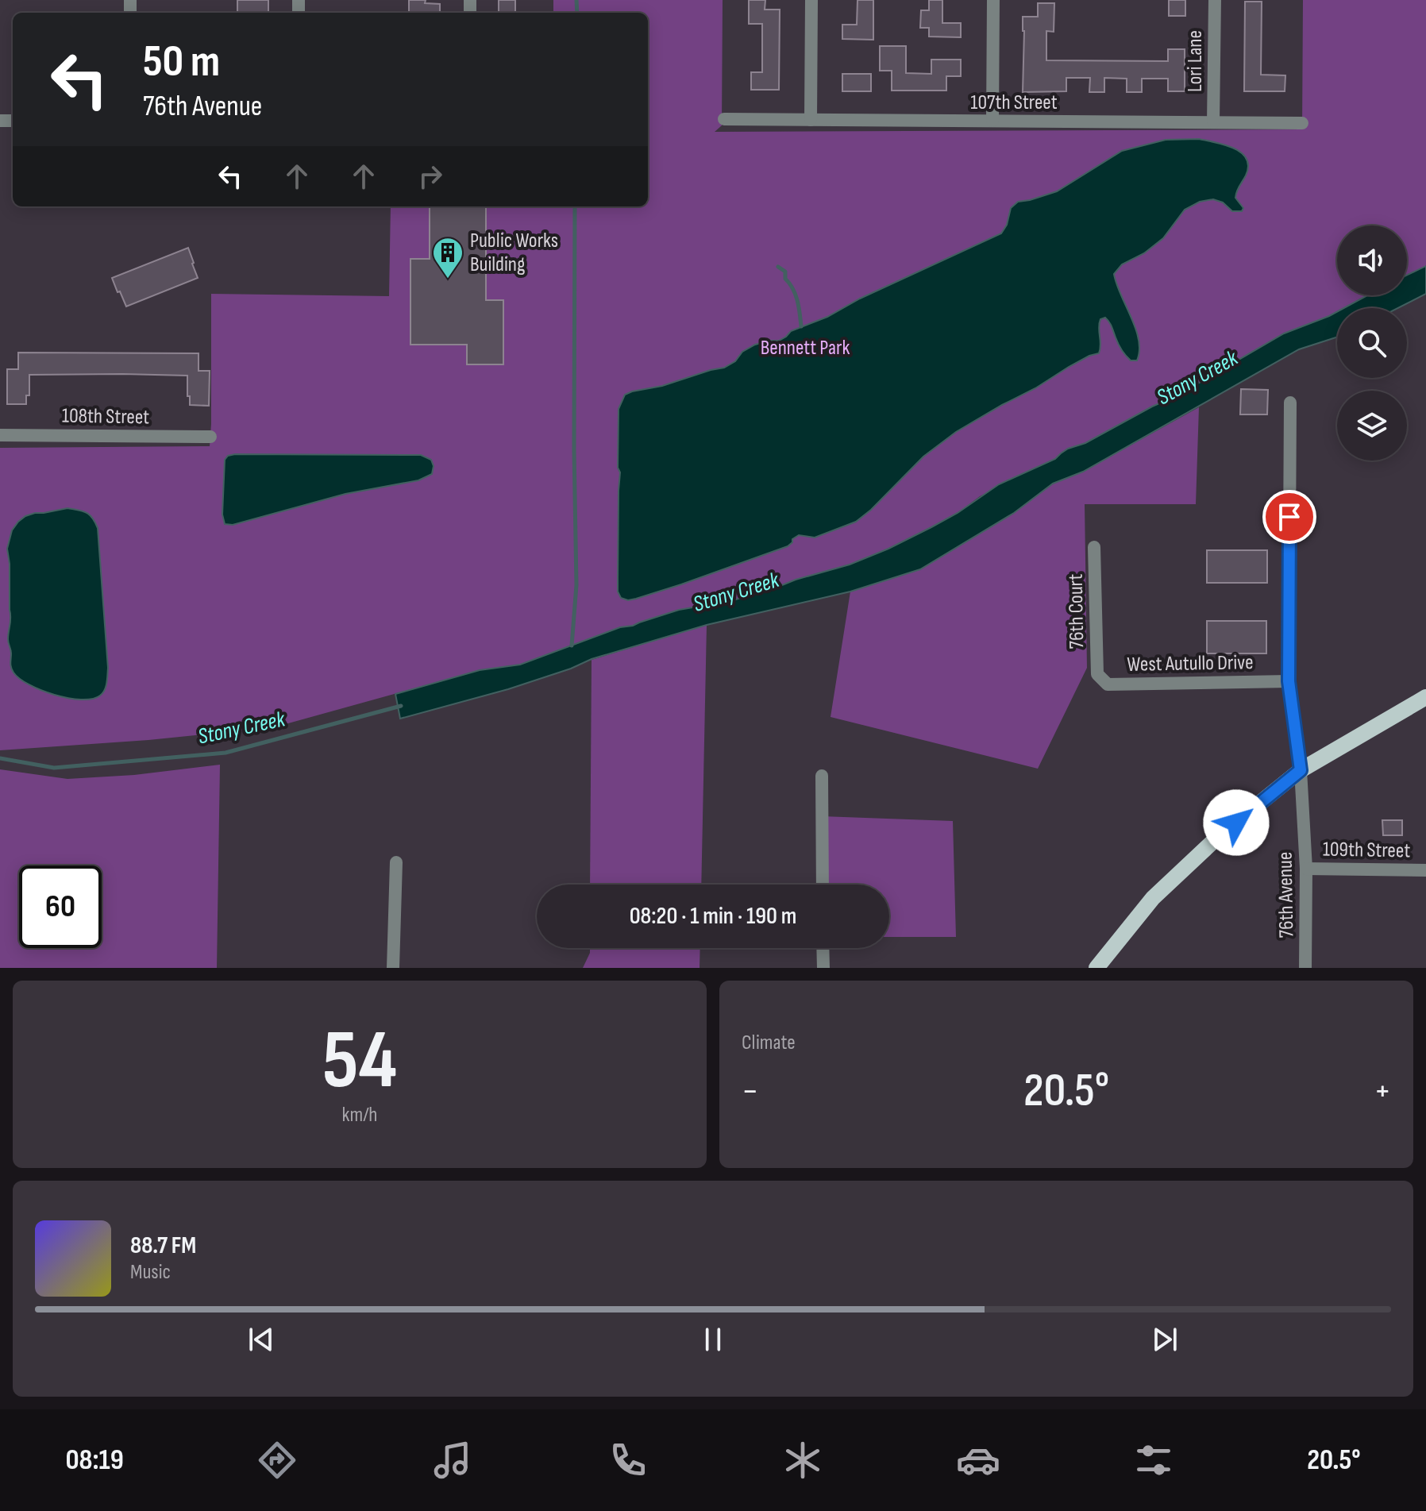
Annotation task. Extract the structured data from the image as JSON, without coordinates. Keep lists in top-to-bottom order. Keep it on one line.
{"streets":{"street":["Lori Lane","107th Street","108th Street","76th Court","West Autullo Drive","109th Street","76th Avenue"]},"crossings":[["Lori Lane","107th Street"],["76th Court","West Autullo Drive"],["West Autullo Drive","76th Avenue"],["109th Street","76th Avenue"]],"water":["Stony Creek"],"parks":["Bennett Park"],"places":{"building":["Public Works Building"]},"page":{"turn":["50 m","76th Avenue"],"limit":"60","trip":"08:20 · 1 min · 190 m","tile":[["54","km/h"],"Climate"],"heat":["−","20.5°","+"],"song":["88.7 FM","Music"],"tabs":["08:19","20.5°"]}}
